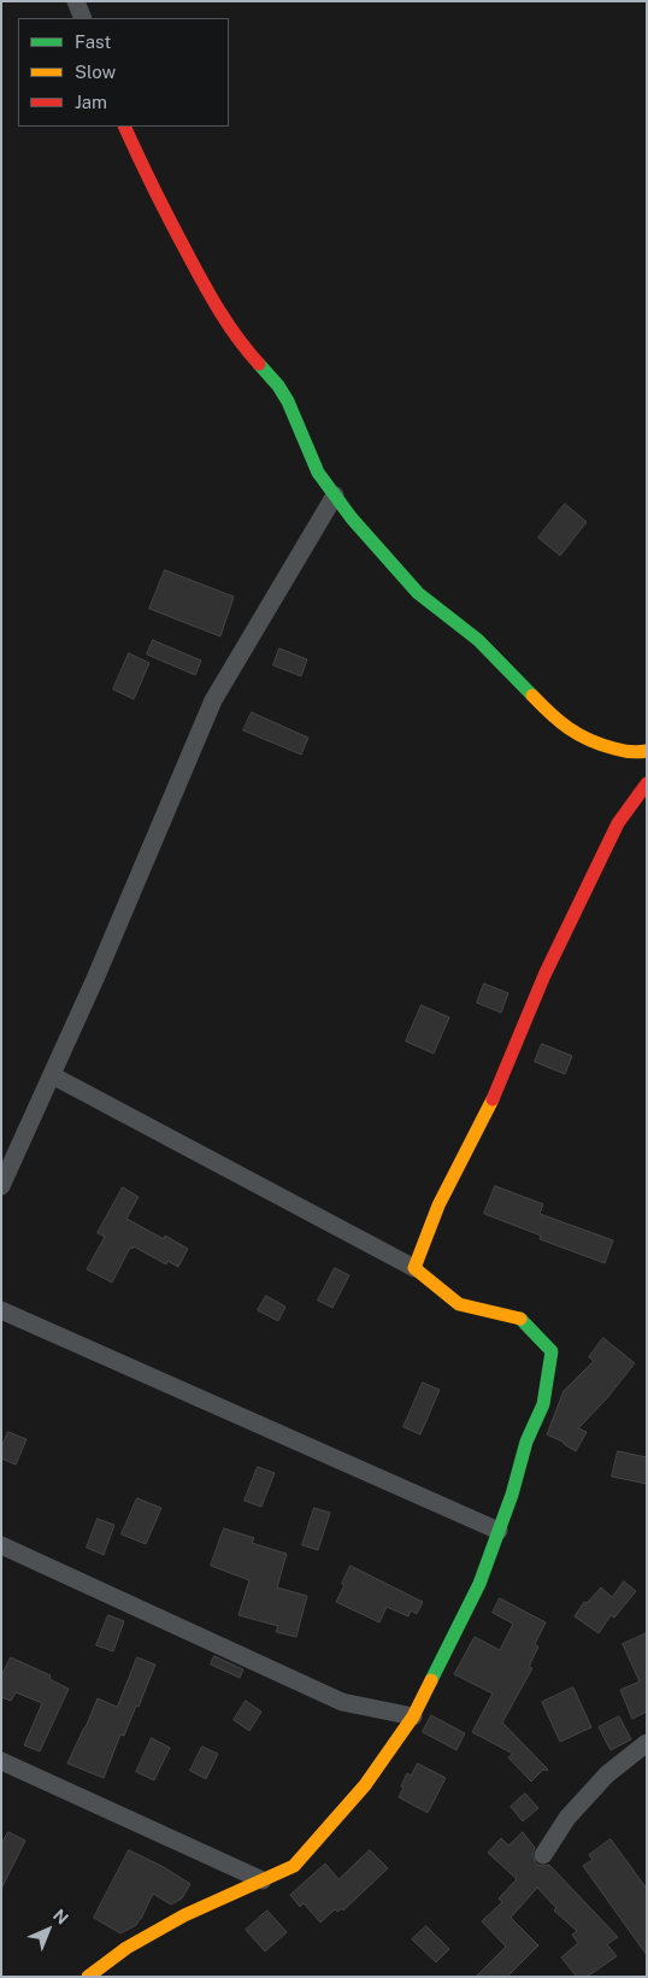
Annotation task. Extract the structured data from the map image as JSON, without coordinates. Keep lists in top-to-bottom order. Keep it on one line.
{"legend":["Fast","Slow","Jam"],"north":"top right"}
